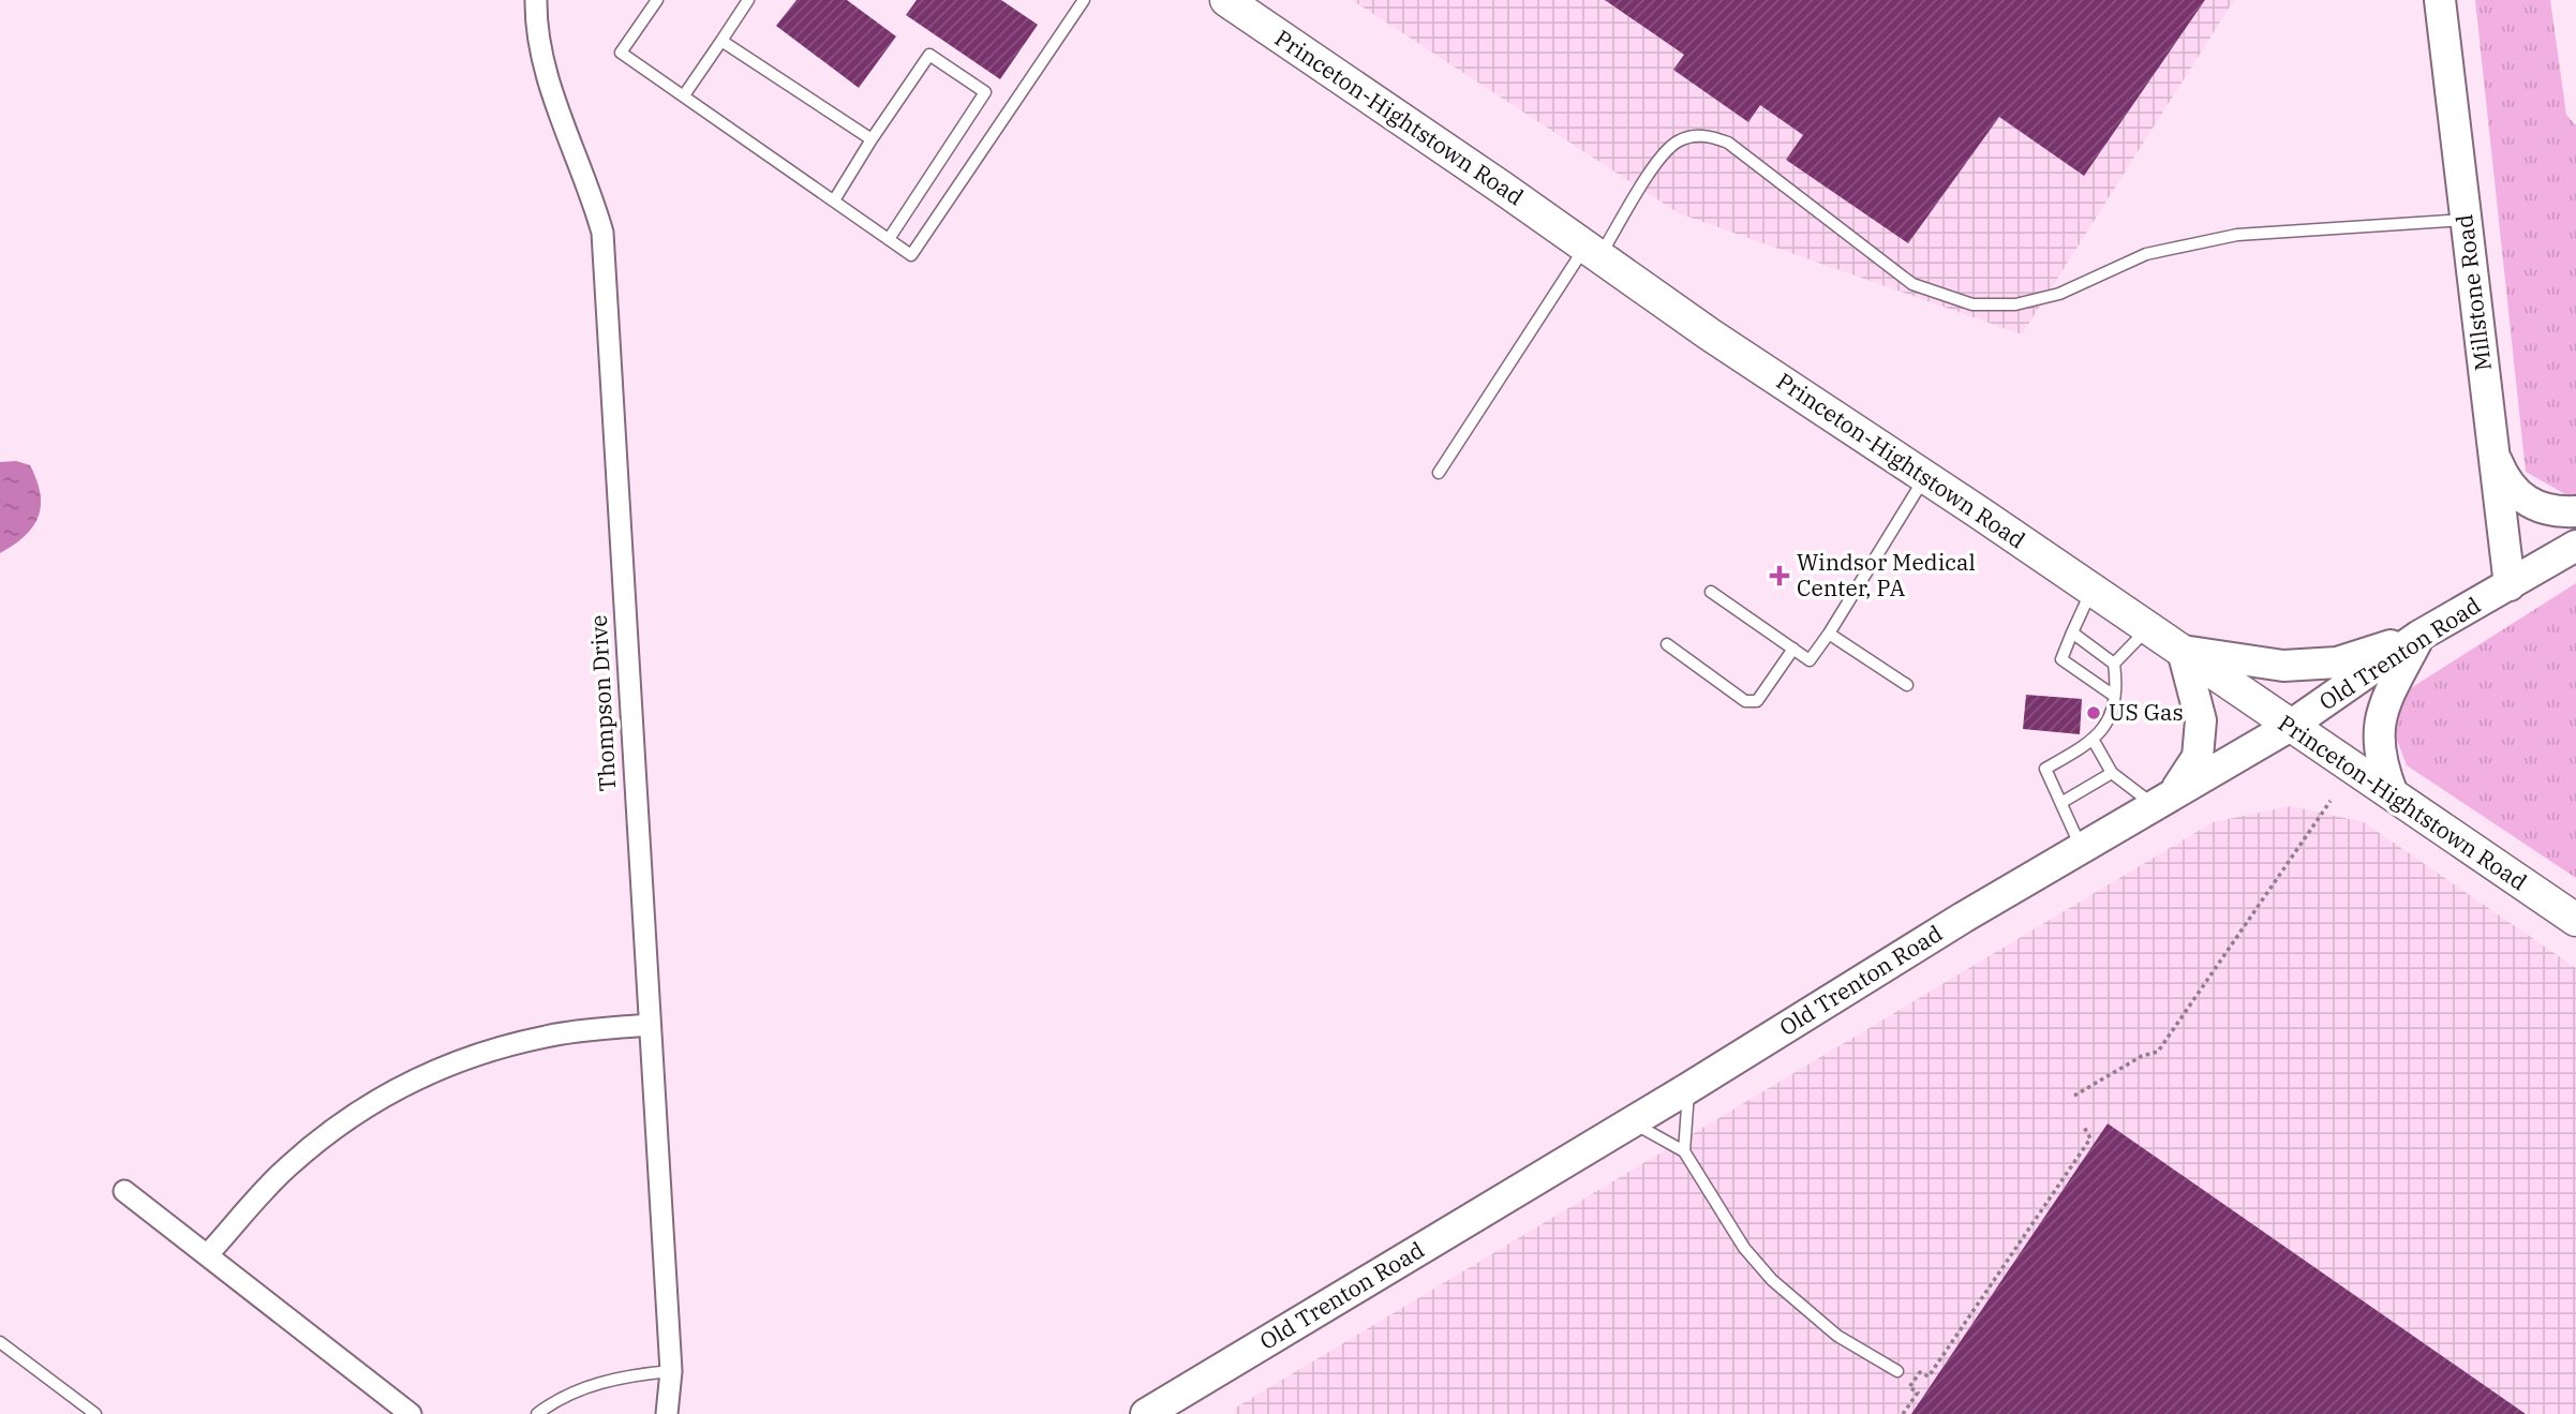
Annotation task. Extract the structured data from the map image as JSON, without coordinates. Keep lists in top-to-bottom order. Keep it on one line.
{"streets":{"main road":["Princeton-Hightstown Road","Millstone Road","Old Trenton Road"],"street":["Thompson Drive"]},"crossings":[["Princeton-Hightstown Road","Old Trenton Road"],["Millstone Road","Old Trenton Road"]],"places":{"health":["Windsor Medical Center, PA"],"other":["US Gas"]}}
